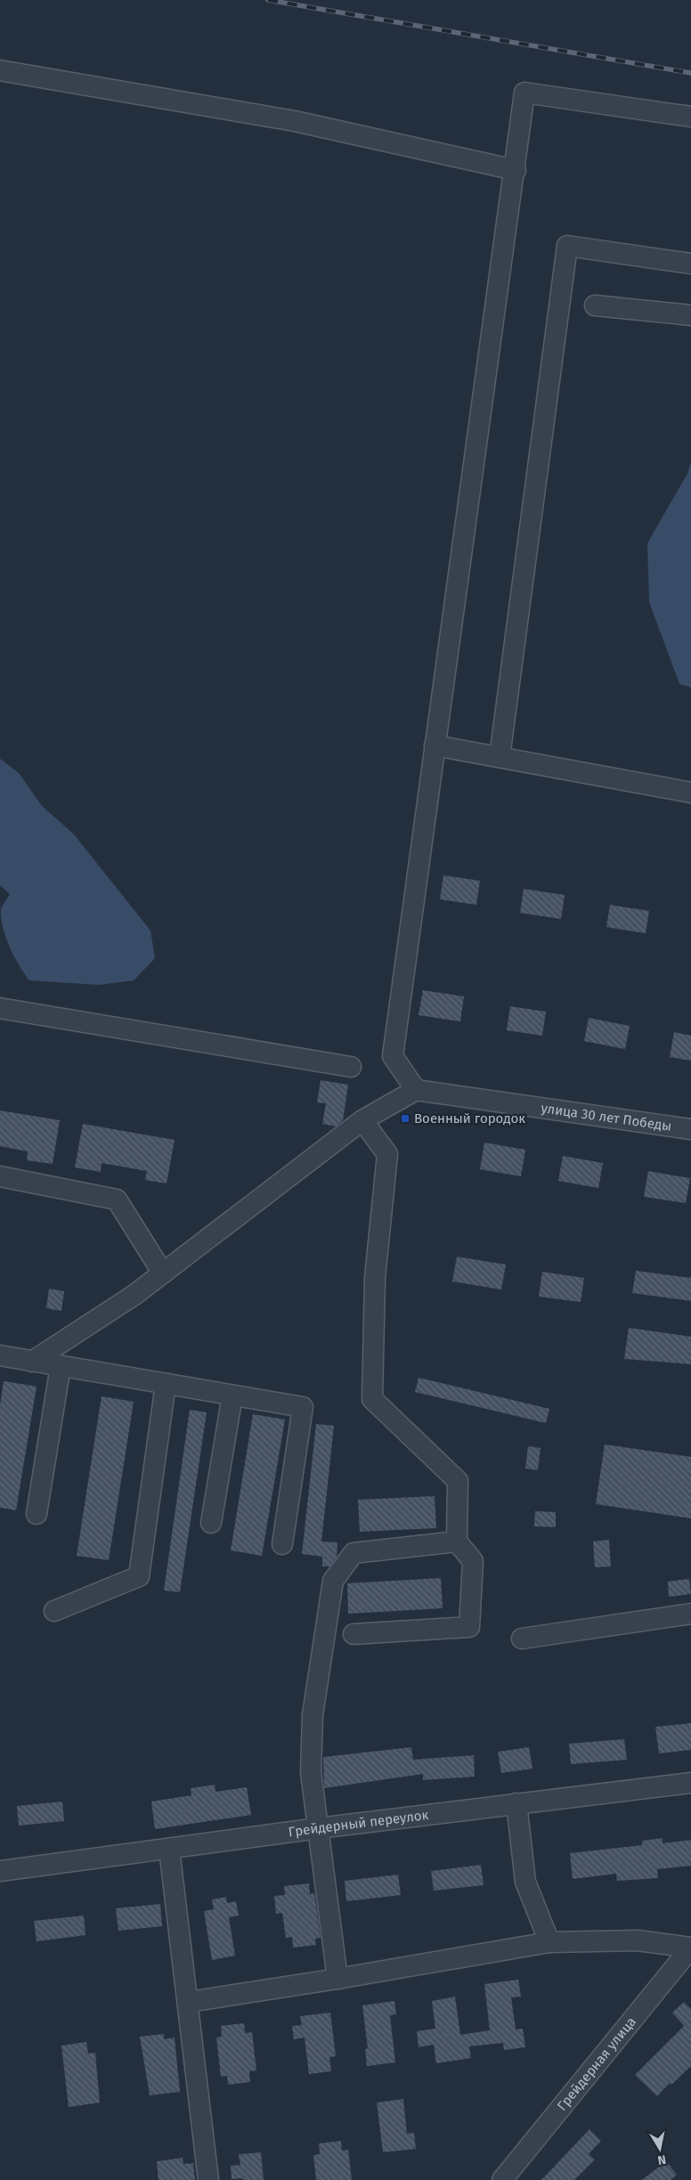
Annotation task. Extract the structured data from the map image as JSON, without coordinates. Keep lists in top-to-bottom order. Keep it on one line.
{"streets":{"street":["улица 30 лет Победы","Грейдерный переулок","Грейдерная улица"]},"places":{"transit":["Военный городок"]},"north":"bottom"}
